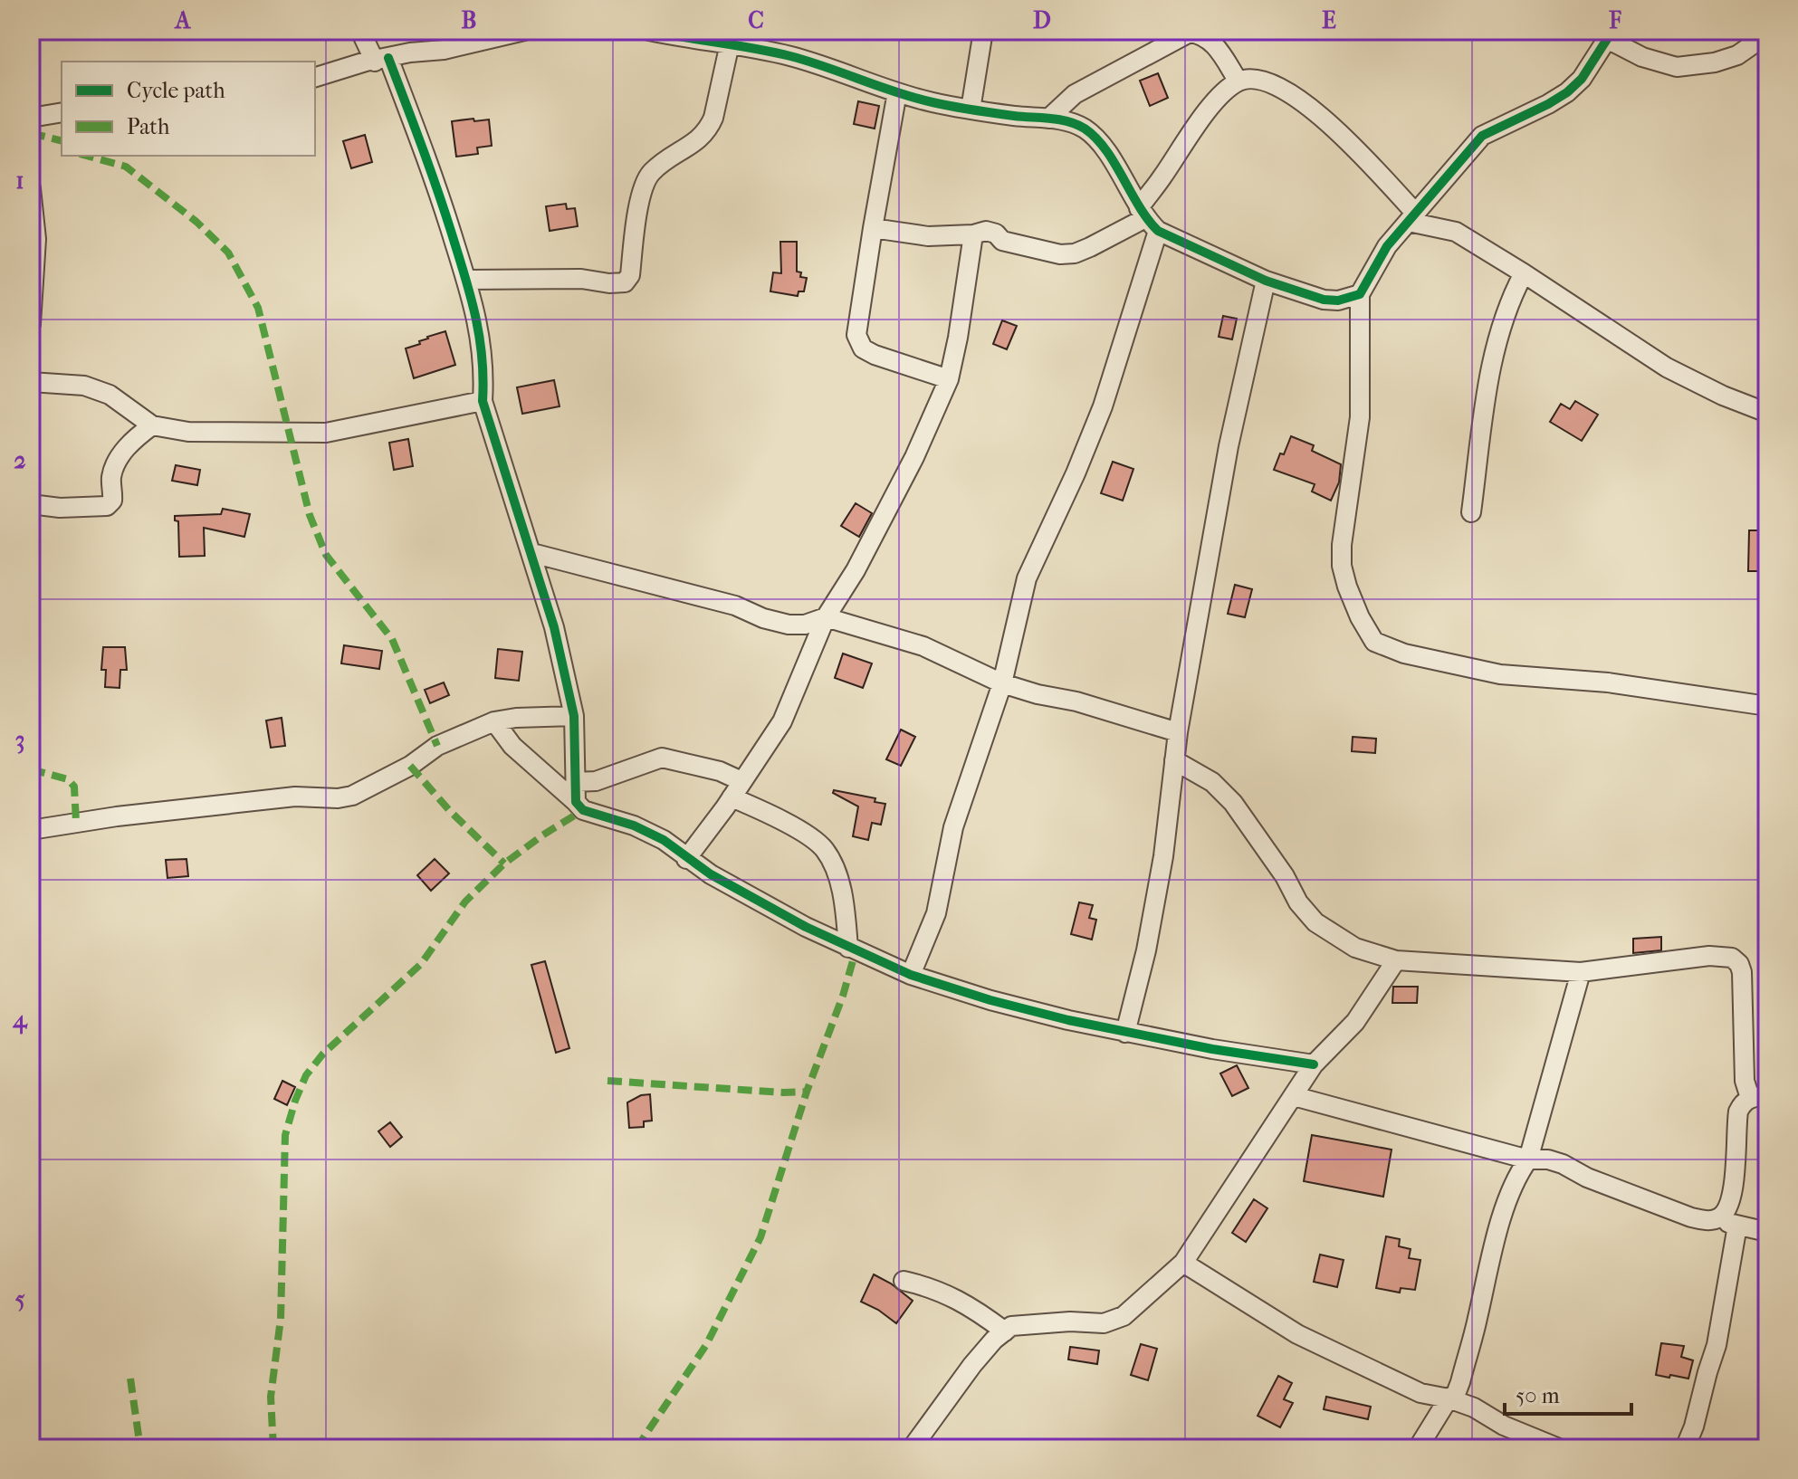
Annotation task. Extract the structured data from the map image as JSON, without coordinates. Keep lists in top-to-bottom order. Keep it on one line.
{"legend":["Cycle path","Path"],"scale_bar":"50 m","grid":{"columns":["A","B","C","D","E","F"],"rows":["1","2","3","4","5"]}}
